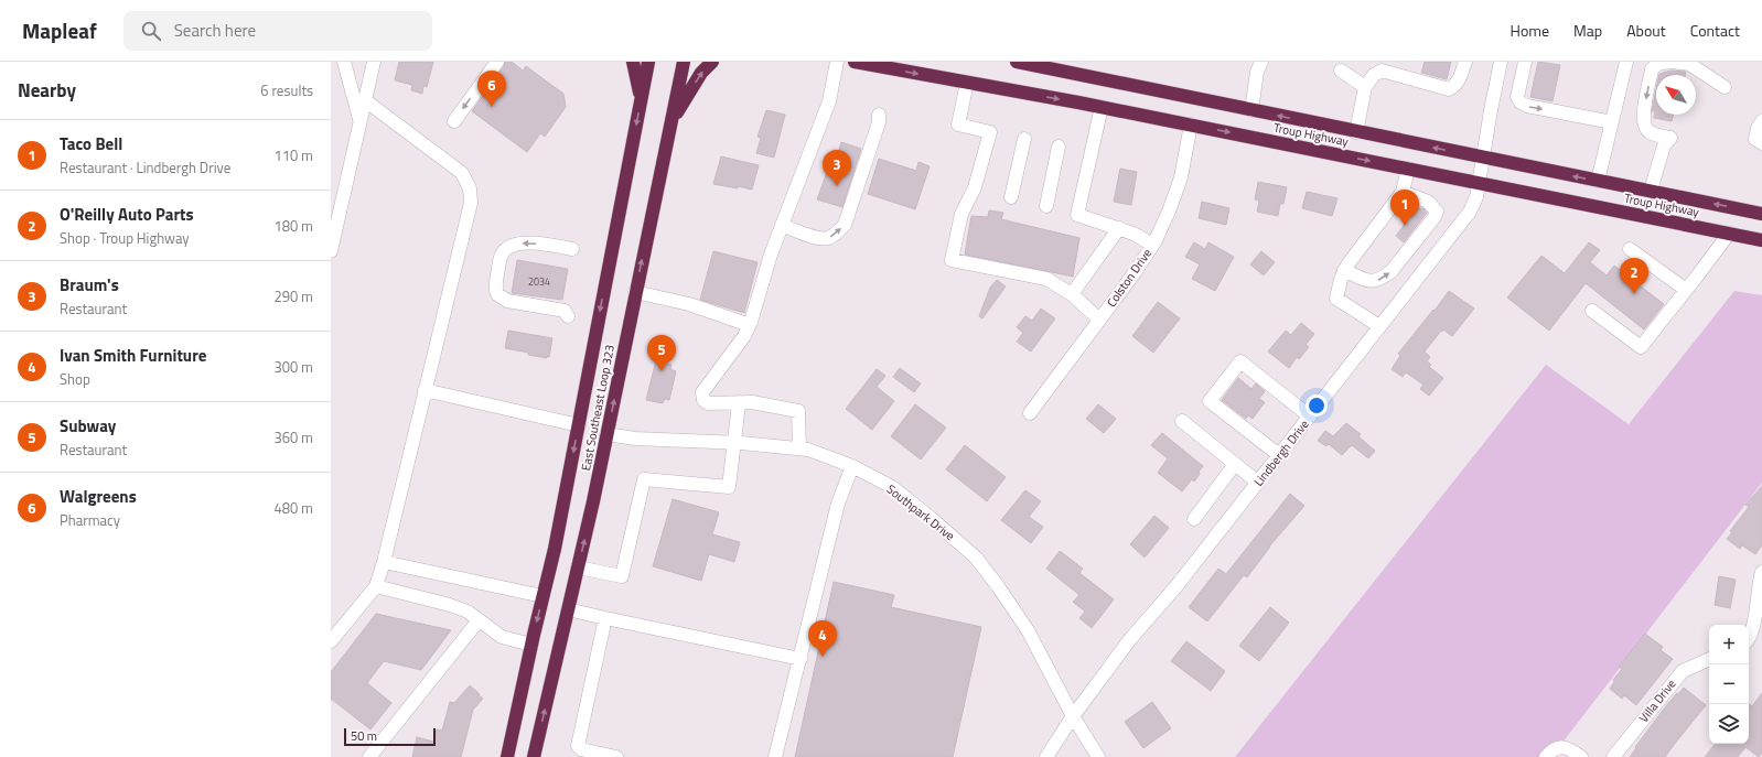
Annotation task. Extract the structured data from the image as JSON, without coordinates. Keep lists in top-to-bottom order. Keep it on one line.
{"streets":{"highway":["Troup Highway","East Southeast Loop 323"],"street":["Colston Drive","Lindbergh Drive","Southpark Drive","Villa Drive"]},"crossings":[["Troup Highway","Colston Drive"],["Troup Highway","Lindbergh Drive"],["East Southeast Loop 323","Southpark Drive"],["Lindbergh Drive","Southpark Drive"]],"house_numbers":["2034"],"scale_bar":"50 m","north":"top left","page":{"header":"Mapleaf","search":"Search here","nav":["Home","Map","About","Contact"],"heading":["Nearby","6 results"],"pins":["6","3","1","2","5","4"],"list":[{"mark":"1","name":"Taco Bell","note":"Restaurant · Lindbergh Drive","value":"110 m"},{"mark":"2","name":"O'Reilly Auto Parts","note":"Shop · Troup Highway","value":"180 m"},{"mark":"3","name":"Braum's","note":"Restaurant","value":"290 m"},{"mark":"4","name":"Ivan Smith Furniture","note":"Shop","value":"300 m"},{"mark":"5","name":"Subway","note":"Restaurant","value":"360 m"},{"mark":"6","name":"Walgreens","note":"Pharmacy","value":"480 m"}],"map_buttons":["+","−"],"scale":"50 m"}}
